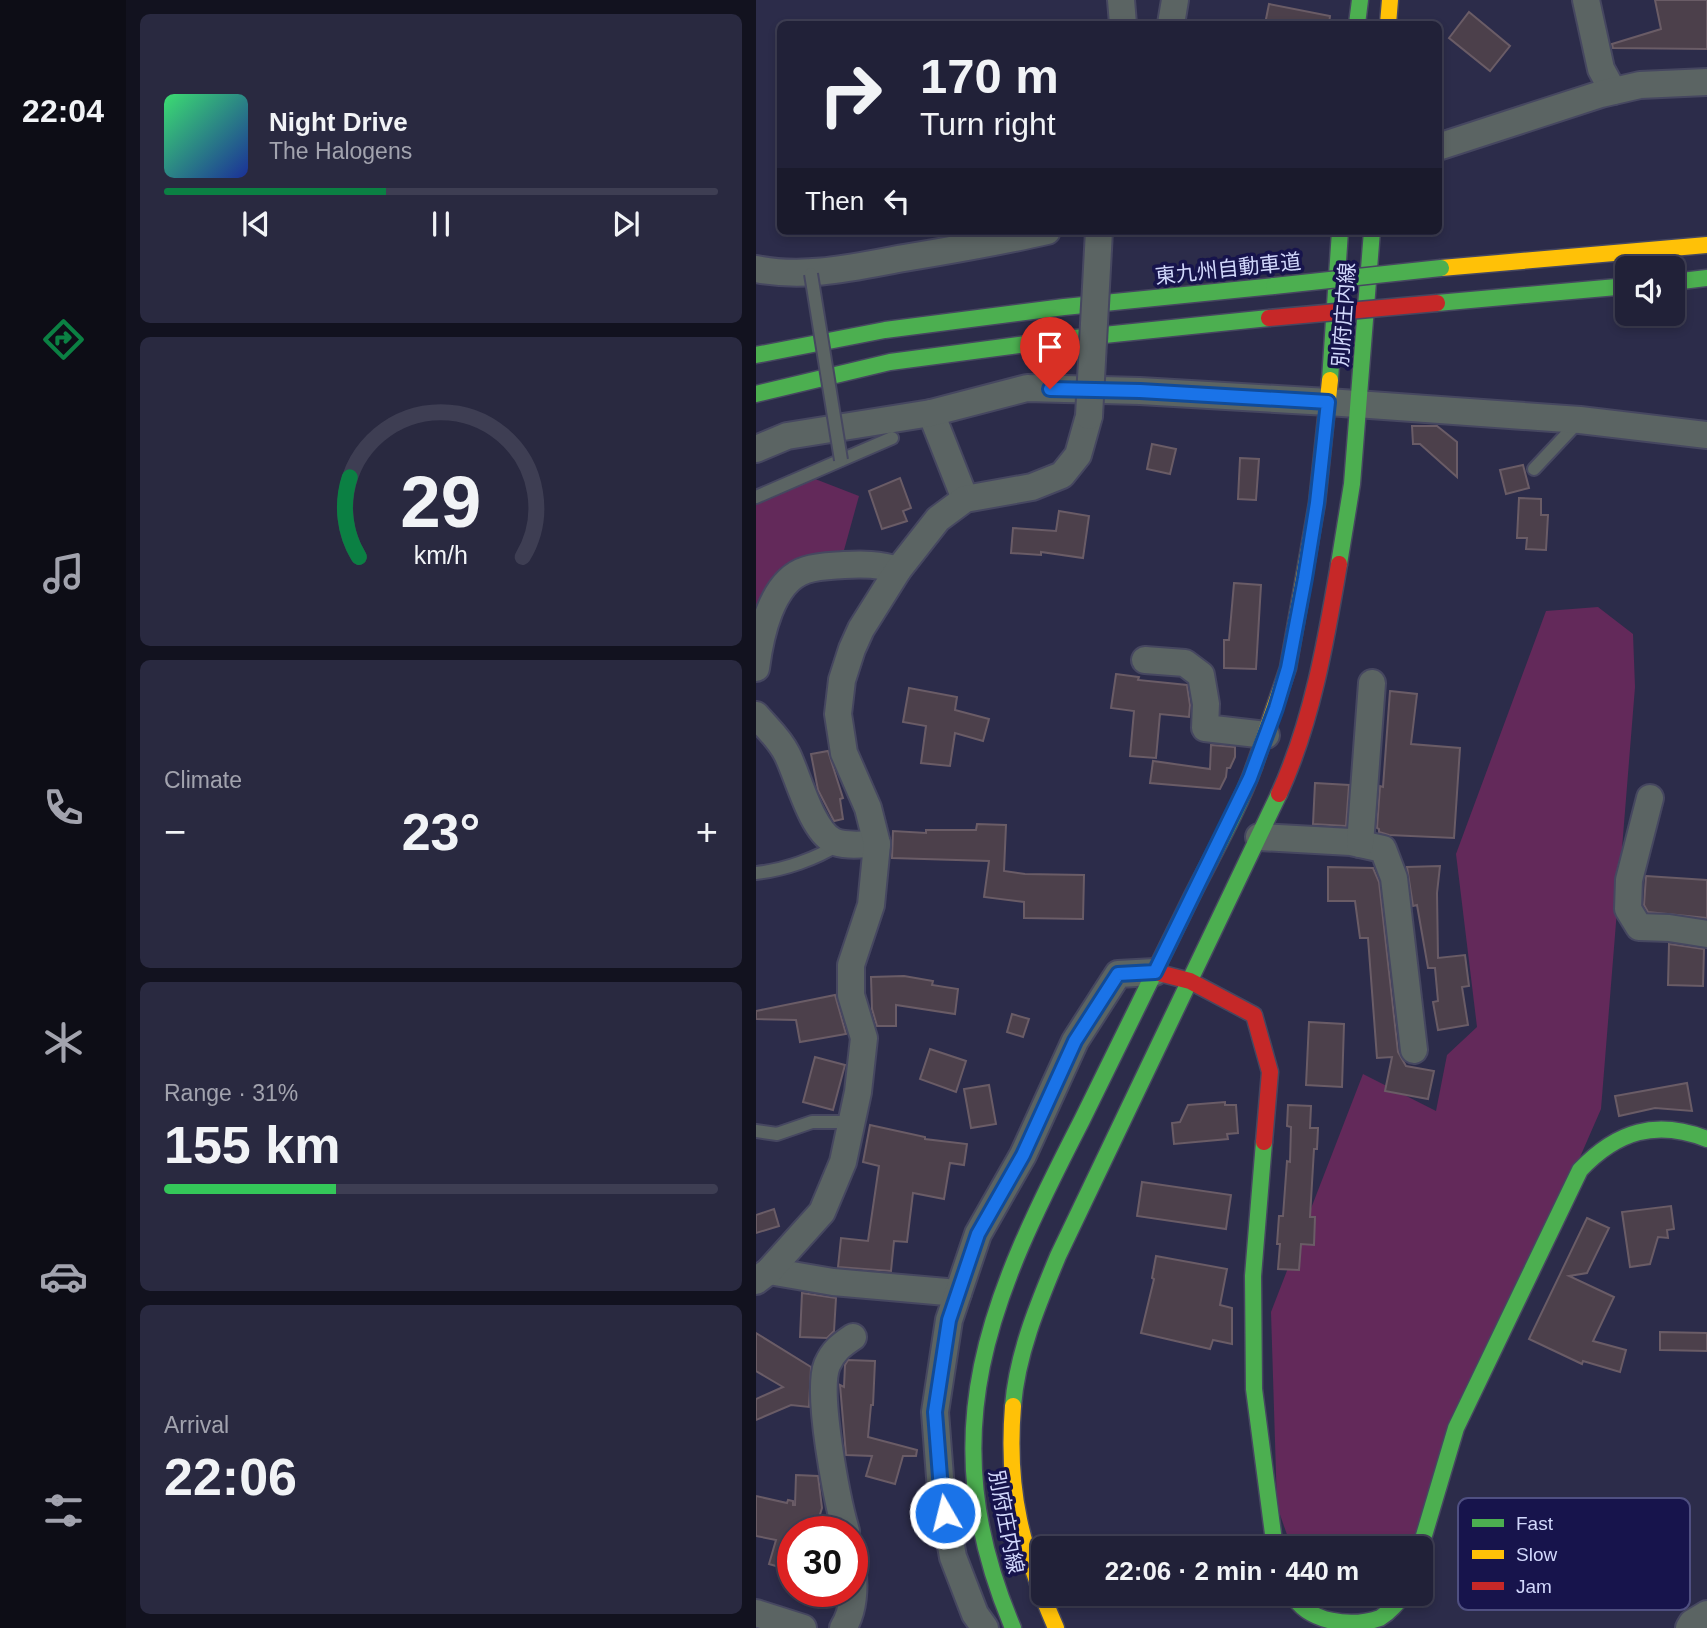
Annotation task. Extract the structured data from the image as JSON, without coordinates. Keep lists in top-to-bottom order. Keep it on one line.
{"streets":{"main road":["東九州自動車道","別府庄内線"]},"legend":["Fast","Slow","Jam"],"page":{"tabs":"22:04","turn":["170 m","Turn right"],"song":["Night Drive","The Halogens"],"then":"Then","tile":["Climate",["Range · 31%","155 km"],["Arrival","22:06"]],"heat":["−","23°","+"],"limit":"30","trip":"22:06 · 2 min · 440 m","gauge":["29","km/h"]}}
